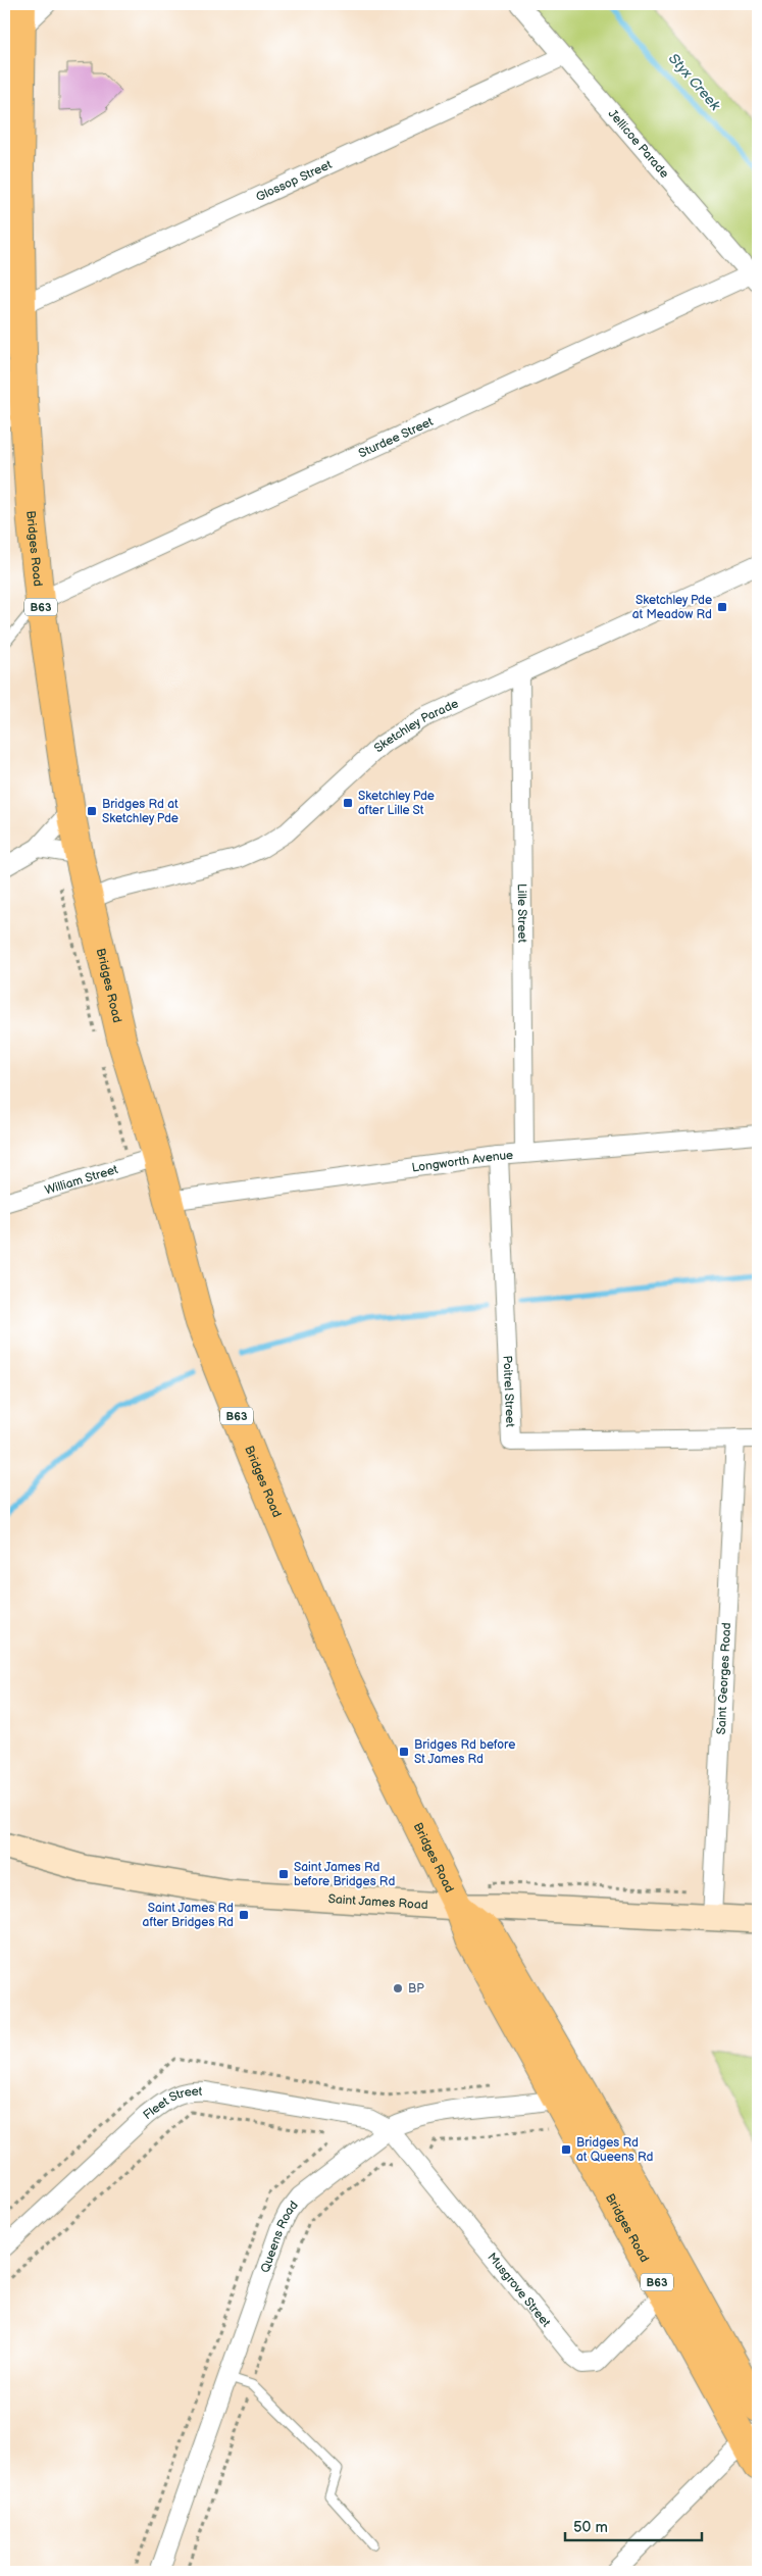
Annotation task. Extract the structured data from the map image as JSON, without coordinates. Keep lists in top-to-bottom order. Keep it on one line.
{"streets":{"main road":["Bridges Road","B63","Saint James Road"],"street":["Jellicoe Parade","Glossop Street","Sturdee Street","Sketchley Parade","Lille Street","Longworth Avenue","William Street","Poitrel Street","Saint Georges Road","Fleet Street","Queens Road","Musgrove Street"]},"crossings":[["Jellicoe Parade","Glossop Street"],["Jellicoe Parade","Sturdee Street"],["Glossop Street","Bridges Road"],["Sturdee Street","Bridges Road"],["Bridges Road","Sketchley Parade"],["Bridges Road","Longworth Avenue"],["Bridges Road","William Street"],["Bridges Road","Saint James Road"],["Bridges Road","Queens Road"],["Bridges Road","Musgrove Street"],["Sketchley Parade","Lille Street"],["Lille Street","Longworth Avenue"],["Longworth Avenue","Poitrel Street"],["Poitrel Street","Saint Georges Road"],["Saint Georges Road","Saint James Road"],["Fleet Street","Queens Road"],["Fleet Street","Musgrove Street"],["Queens Road","Musgrove Street"]],"water":["Styx Creek"],"places":{"transit":["Sketchley Pde at Meadow Rd","Sketchley Pde after Lille St","Bridges Rd at Sketchley Pde","Bridges Rd before St James Rd","Saint James Rd before Bridges Rd","Saint James Rd after Bridges Rd","Bridges Rd at Queens Rd"],"other":["BP"]},"scale_bar":"50 m"}
